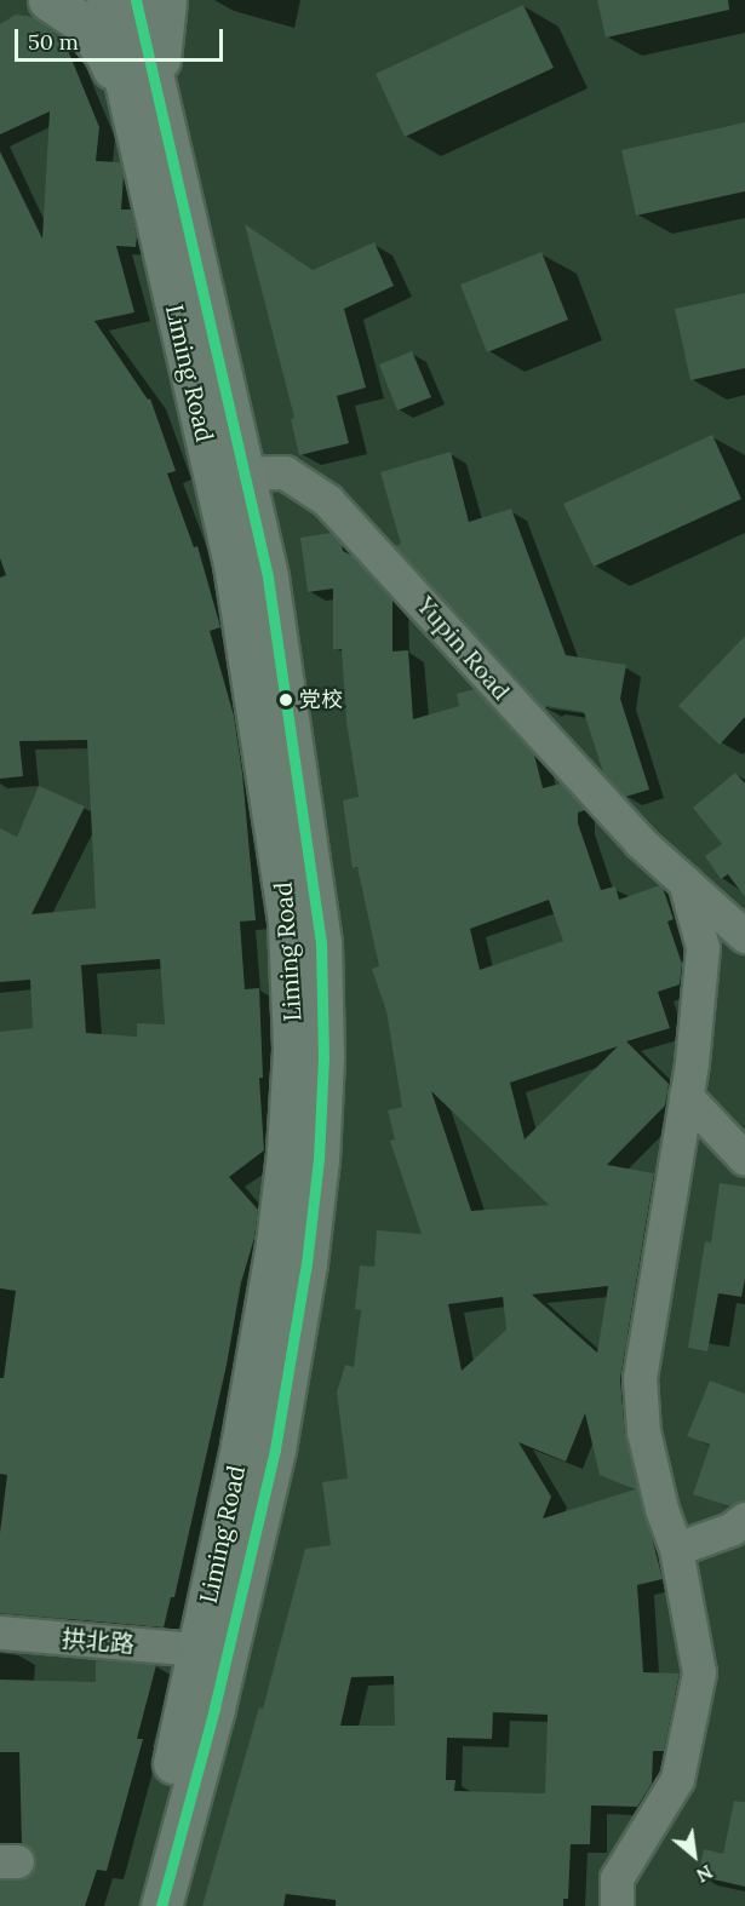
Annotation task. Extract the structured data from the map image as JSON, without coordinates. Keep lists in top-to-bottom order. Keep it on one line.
{"streets":{"street":["Liming Road","Yupin Road","拱北路"]},"crossings":[["Liming Road","Yupin Road"],["Liming Road","拱北路"]],"places":["党校"],"scale_bar":"50 m","north":"bottom right"}
